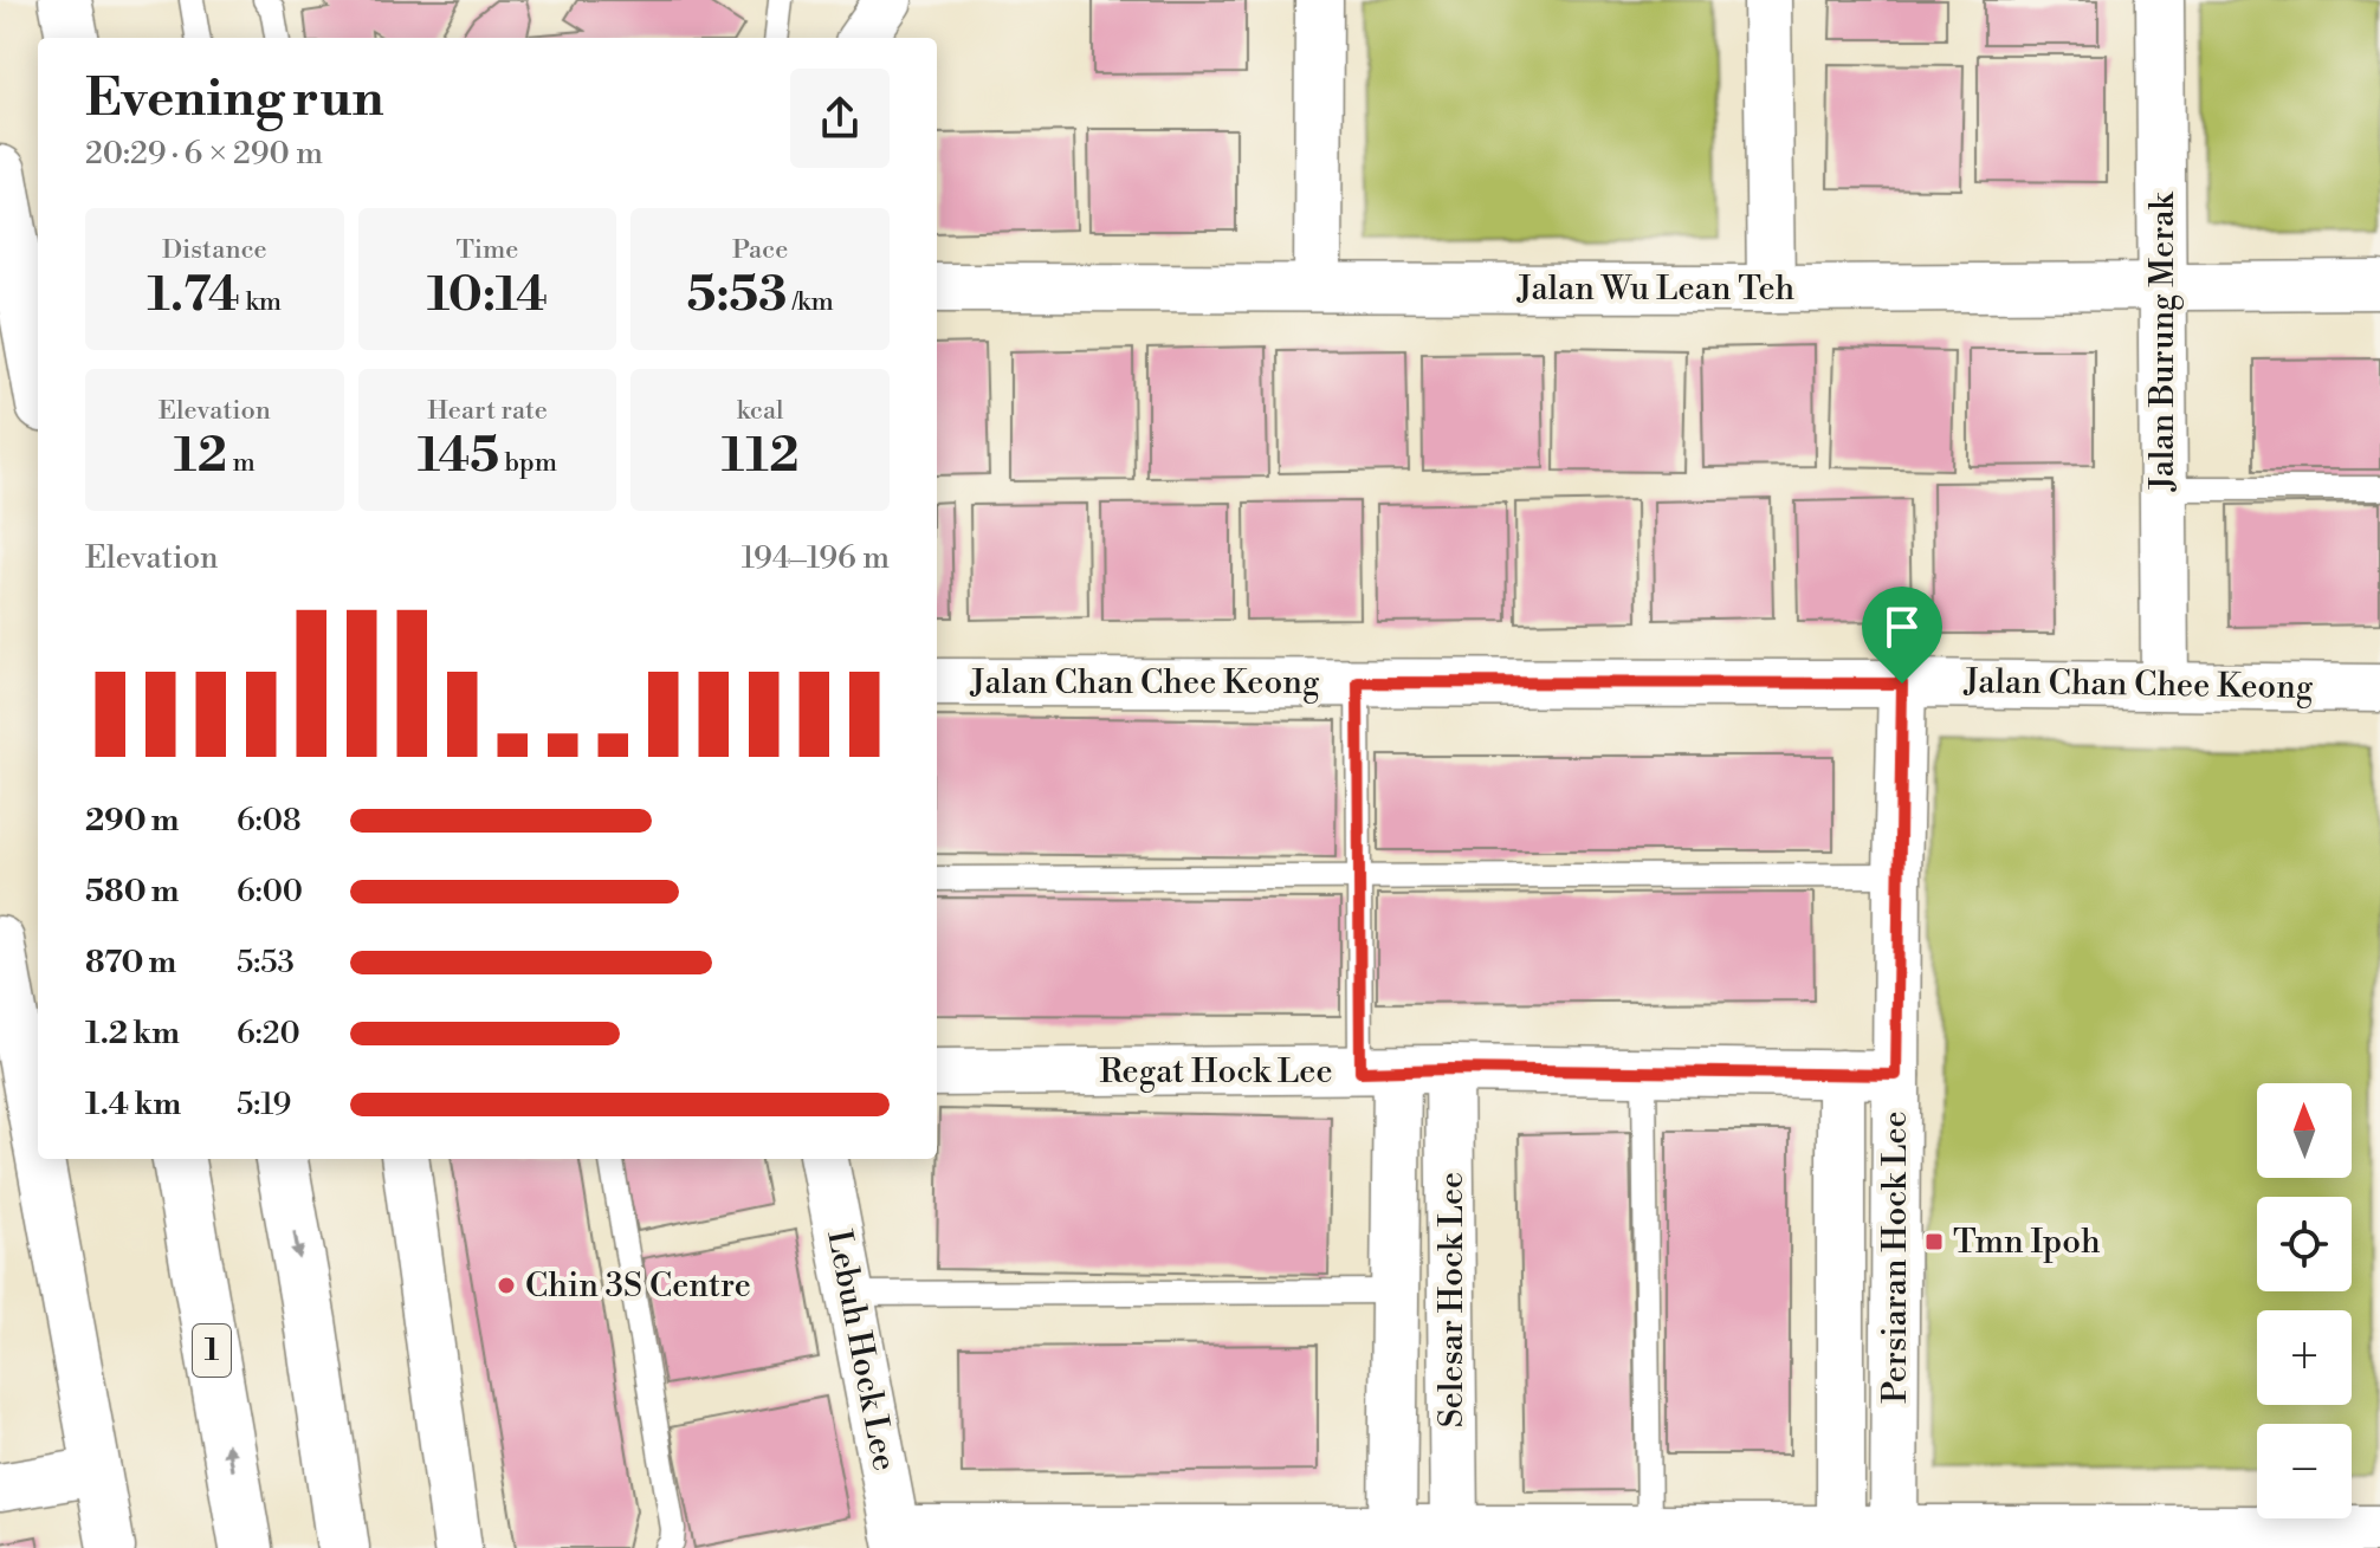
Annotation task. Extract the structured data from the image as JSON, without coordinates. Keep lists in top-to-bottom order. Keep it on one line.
{"streets":{"main road":["1"],"street":["Jalan Wu Lean Teh","Jalan Burung Merak","Jalan Chan Chee Keong","Regat Hock Lee","Persiaran Hock Lee","Selesar Hock Lee","Lebuh Hock Lee"]},"crossings":[["Jalan Wu Lean Teh","Jalan Burung Merak"],["Jalan Burung Merak","Jalan Chan Chee Keong"],["Jalan Chan Chee Keong","Persiaran Hock Lee"],["Regat Hock Lee","Persiaran Hock Lee"],["Regat Hock Lee","Selesar Hock Lee"]],"places":{"transit":["Tmn Ipoh"],"other":["Chin 3S Centre"]},"north":"top","page":{"heading":["Evening run","20:29 · 6 × 290 m"],"stats":[["Distance","1.74 km"],["Time","10:14"],["Pace","5:53 /km"],["Elevation","12 m"],["Heart rate","145 bpm"],["kcal","112"]],"chart":["Elevation","194–196 m"],"list":[{"name":"290 m","note":"6:08"},{"name":"580 m","note":"6:00"},{"name":"870 m","note":"5:53"},{"name":"1.2 km","note":"6:20"},{"name":"1.4 km","note":"5:19"}],"map_buttons":["+","−"]}}
